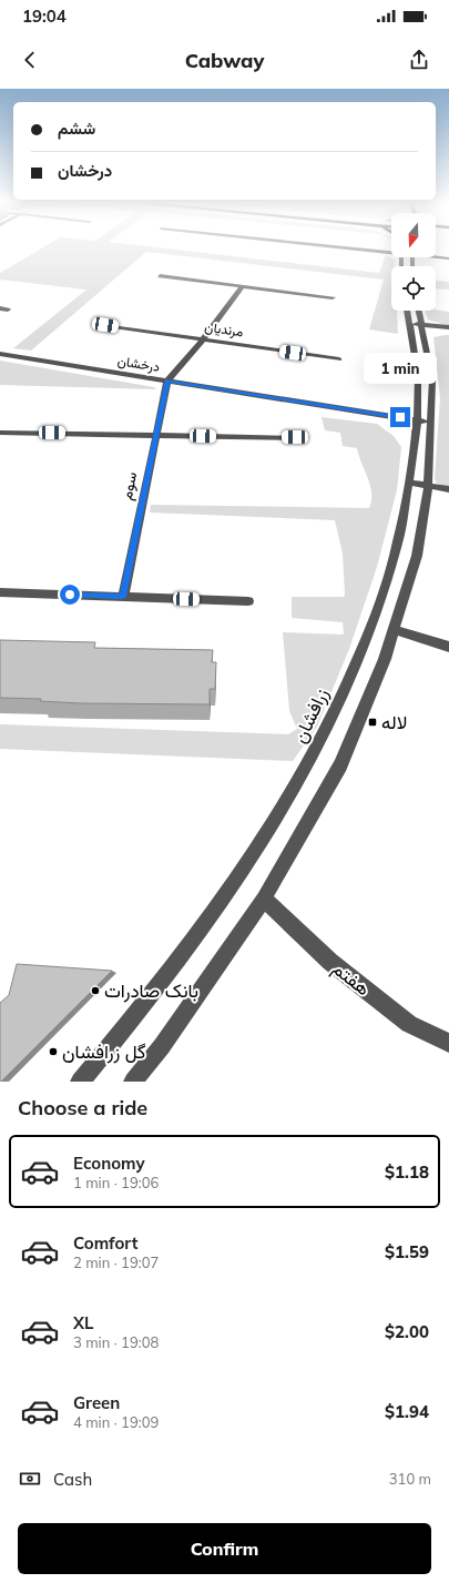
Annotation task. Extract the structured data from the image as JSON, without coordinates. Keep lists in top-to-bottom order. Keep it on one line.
{"streets":{"street":["مرنديان","درخشان","سوم","زرافشان","هفتم"]},"crossings":[["درخشان","سوم"],["درخشان","زرافشان"],["زرافشان","هفتم"]],"places":{"transit":["لاله"],"other":["بانک صادرات","گل زرافشان"]},"north":"bottom","page":{"status":"19:04","header":"Cabway","banner":["ششم","درخشان"],"bubble":"1 min","heading":"Choose a ride","list":[{"name":"Economy","note":"1 min · 19:06","value":"$1.18"},{"name":"Comfort","note":"2 min · 19:07","value":"$1.59"},{"name":"XL","note":"3 min · 19:08","value":"$2.00"},{"name":"Green","note":"4 min · 19:09","value":"$1.94"}],"pay":["Cash","310 m"],"buttons":"Confirm"}}
